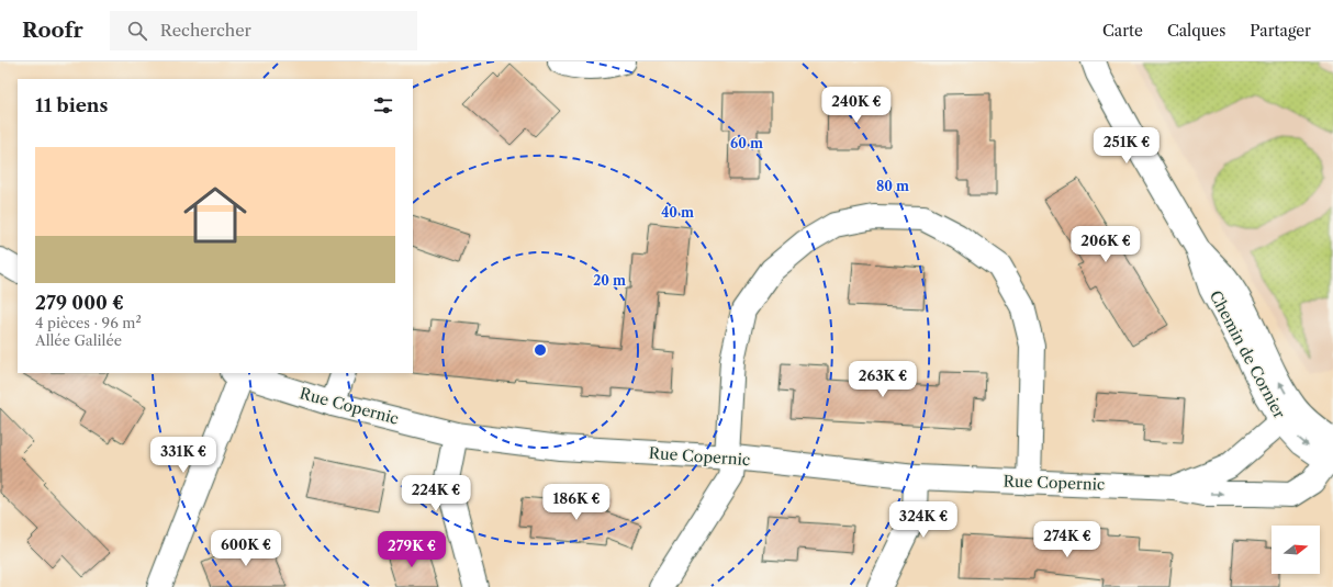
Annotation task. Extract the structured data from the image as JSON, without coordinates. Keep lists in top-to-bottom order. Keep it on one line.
{"streets":{"street":["Chemin de Cornier","Rue Copernic"]},"crossings":[["Chemin de Cornier","Rue Copernic"]],"north":"right","page":{"header":"Roofr","search":"Rechercher","nav":["Carte","Calques","Partager"],"heading":"11 biens","price":["240K €","251K €","206K €","263K €","331K €","224K €","186K €","324K €","274K €","600K €","279K €"],"list":[{"name":"279 000 €","note":"4 pièces · 96 m² · Allée Galilée"}]},"rings":["60 m","80 m","40 m","20 m"]}
